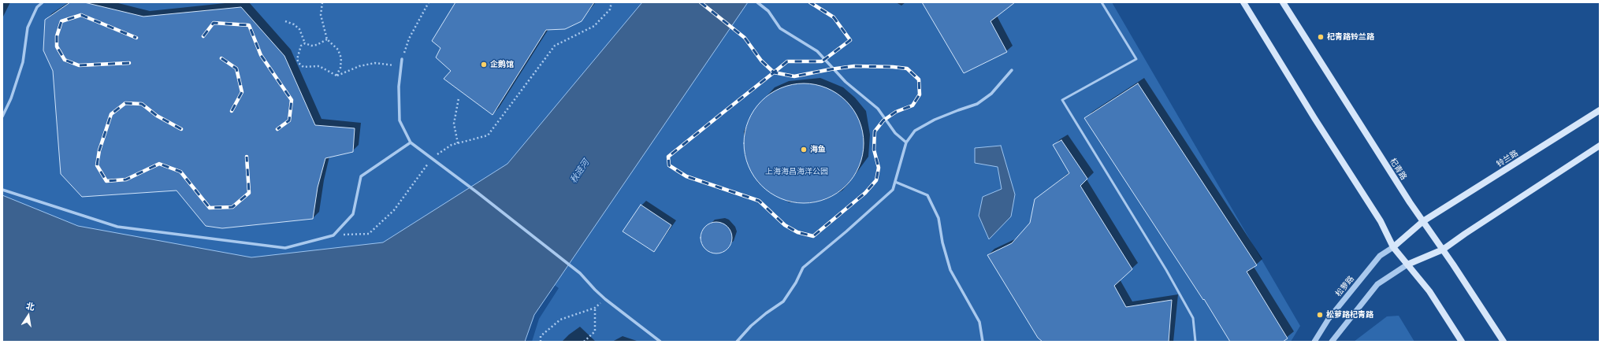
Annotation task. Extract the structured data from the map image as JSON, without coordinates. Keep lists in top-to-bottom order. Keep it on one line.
{"streets":{"main road":["铃兰路","杞青路"],"street":["松萝路"]},"crossings":[["铃兰路","杞青路"],["铃兰路","松萝路"]],"water":["秋涟河"],"parks":["上海海昌海洋公园"],"places":["杞青路铃兰路","企鹅馆","海鱼","松萝路杞青路"],"north":"top"}
